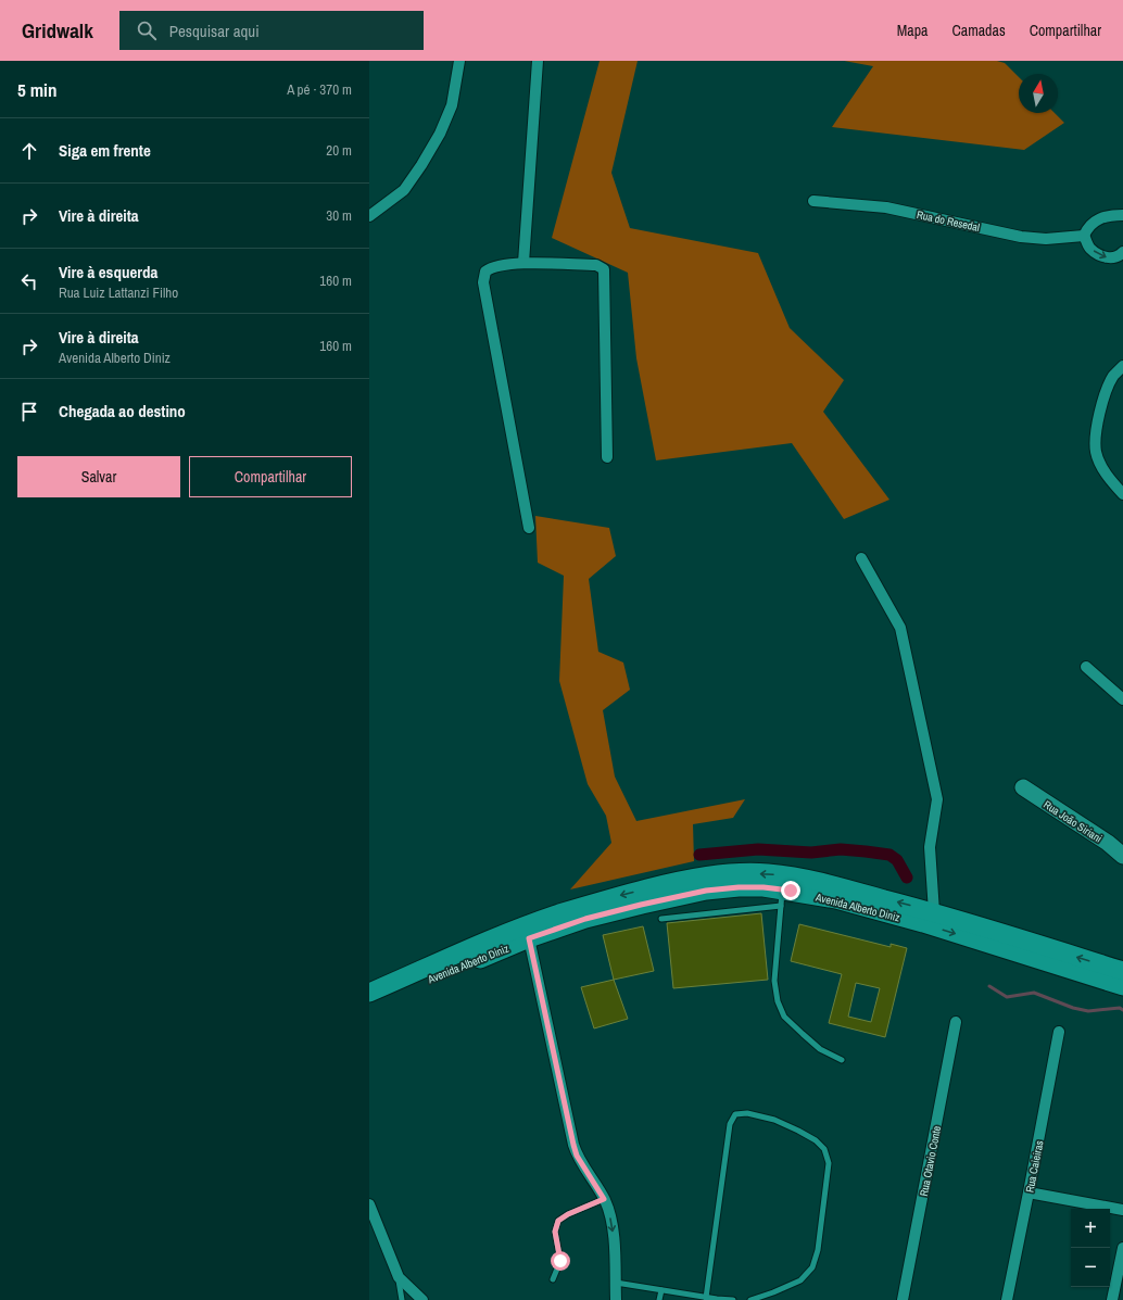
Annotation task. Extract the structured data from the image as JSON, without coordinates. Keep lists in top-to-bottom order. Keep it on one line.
{"streets":{"main road":["Avenida Alberto Diniz"],"street":["Rua do Resedal","Rua João Siriani","Rua Otavio Conte","Rua Caieiras"]},"north":"top","page":{"header":"Gridwalk","search":"Pesquisar aqui","nav":["Mapa","Camadas","Compartilhar"],"heading":["5 min","A pé · 370 m"],"list":[["Siga em frente","20 m"],["Vire à direita","30 m"],["Vire à esquerda","Rua Luiz Lattanzi Filho","160 m"],["Vire à direita","Avenida Alberto Diniz","160 m"],"Chegada ao destino"],"buttons":["Salvar","Compartilhar"],"map_buttons":["+","−"]}}
